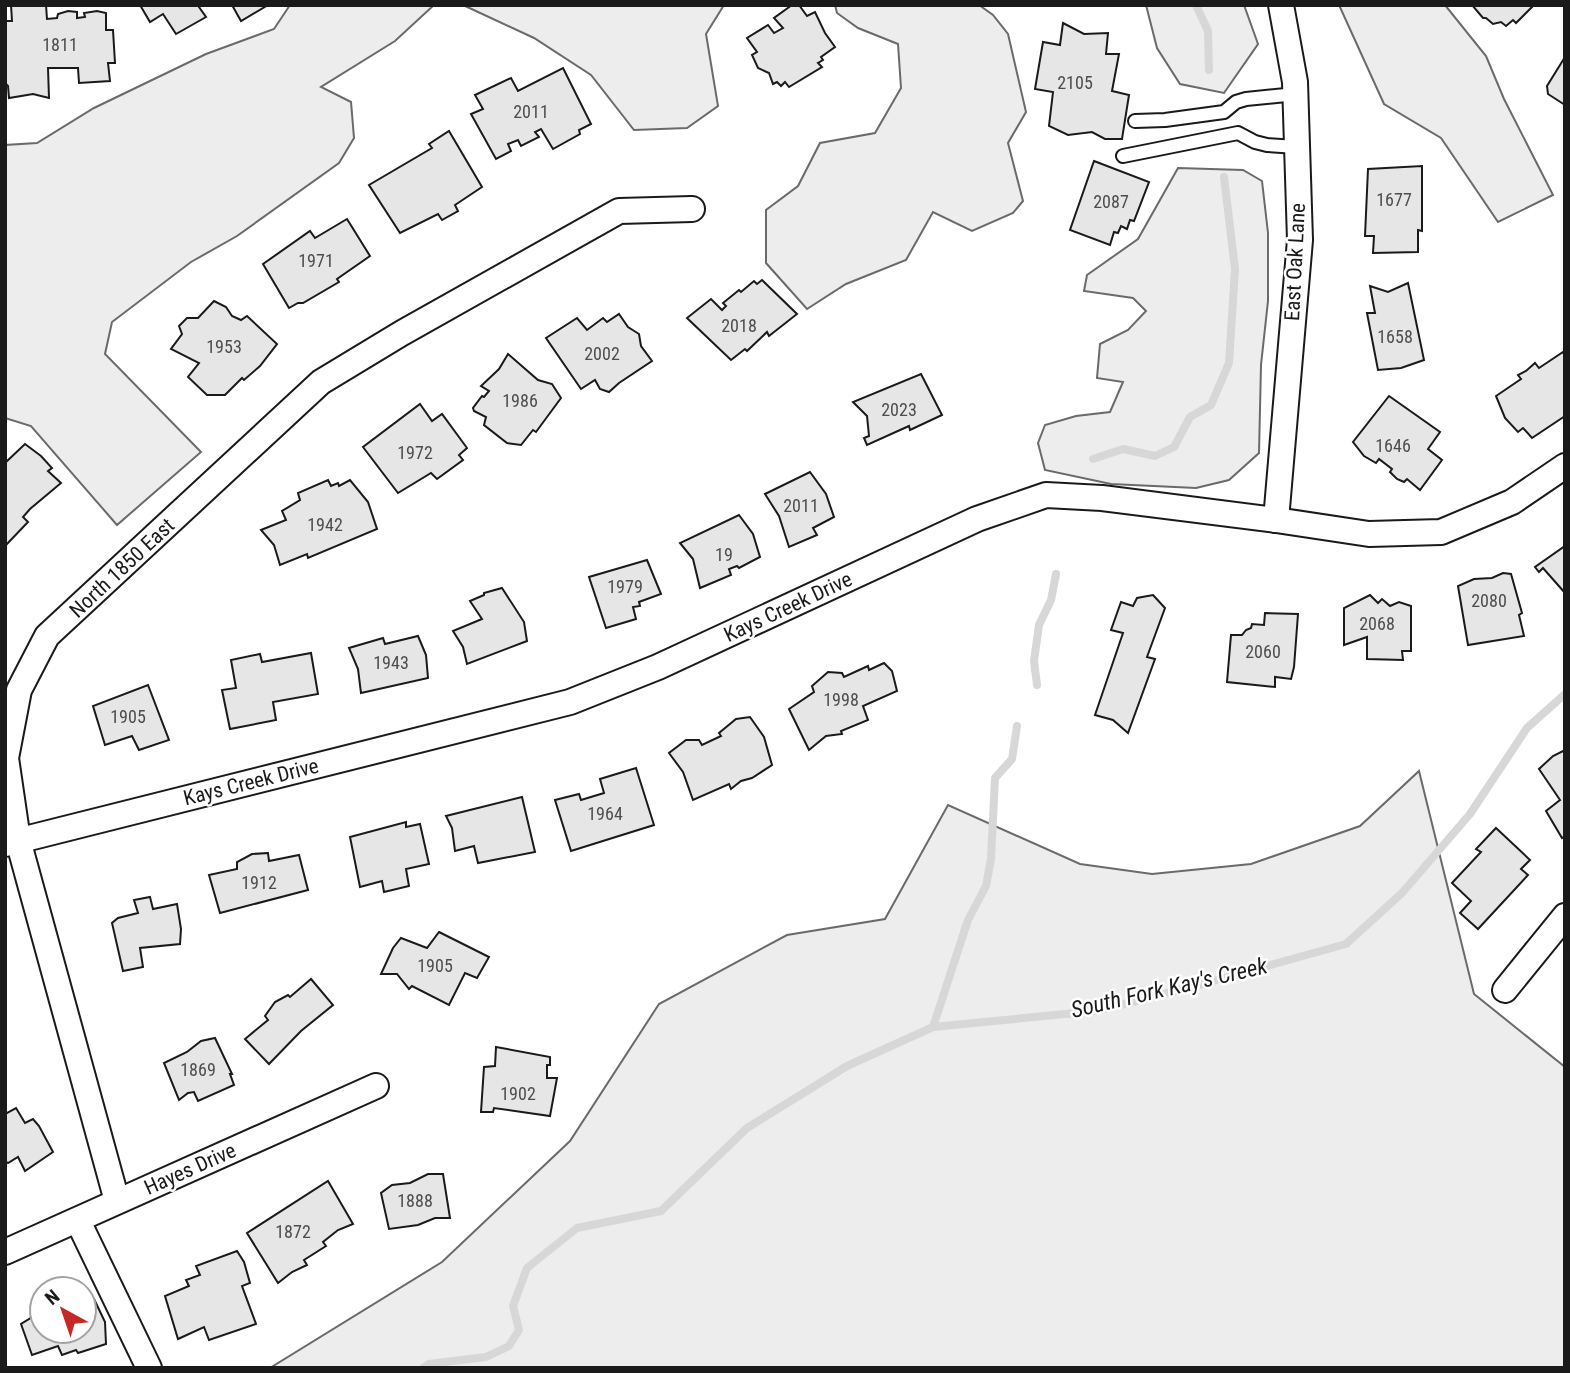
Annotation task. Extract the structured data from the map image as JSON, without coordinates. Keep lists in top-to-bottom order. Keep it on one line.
{"streets":{"street":["East Oak Lane","North 1850 East","Kays Creek Drive","Hayes Drive"]},"crossings":[["East Oak Lane","Kays Creek Drive"],["North 1850 East","Kays Creek Drive"],["North 1850 East","Hayes Drive"]],"water":["South Fork Kay's Creek"],"house_numbers":["1811","2105","2011","1677","2087","1971","2018","1658","1953","2002","1986","2023","1646","1972","2011","1942","19","1979","2080","2068","2060","1943","1998","1905","1964","1912","1905","1869","1902","1888","1872"],"north":"top left"}
